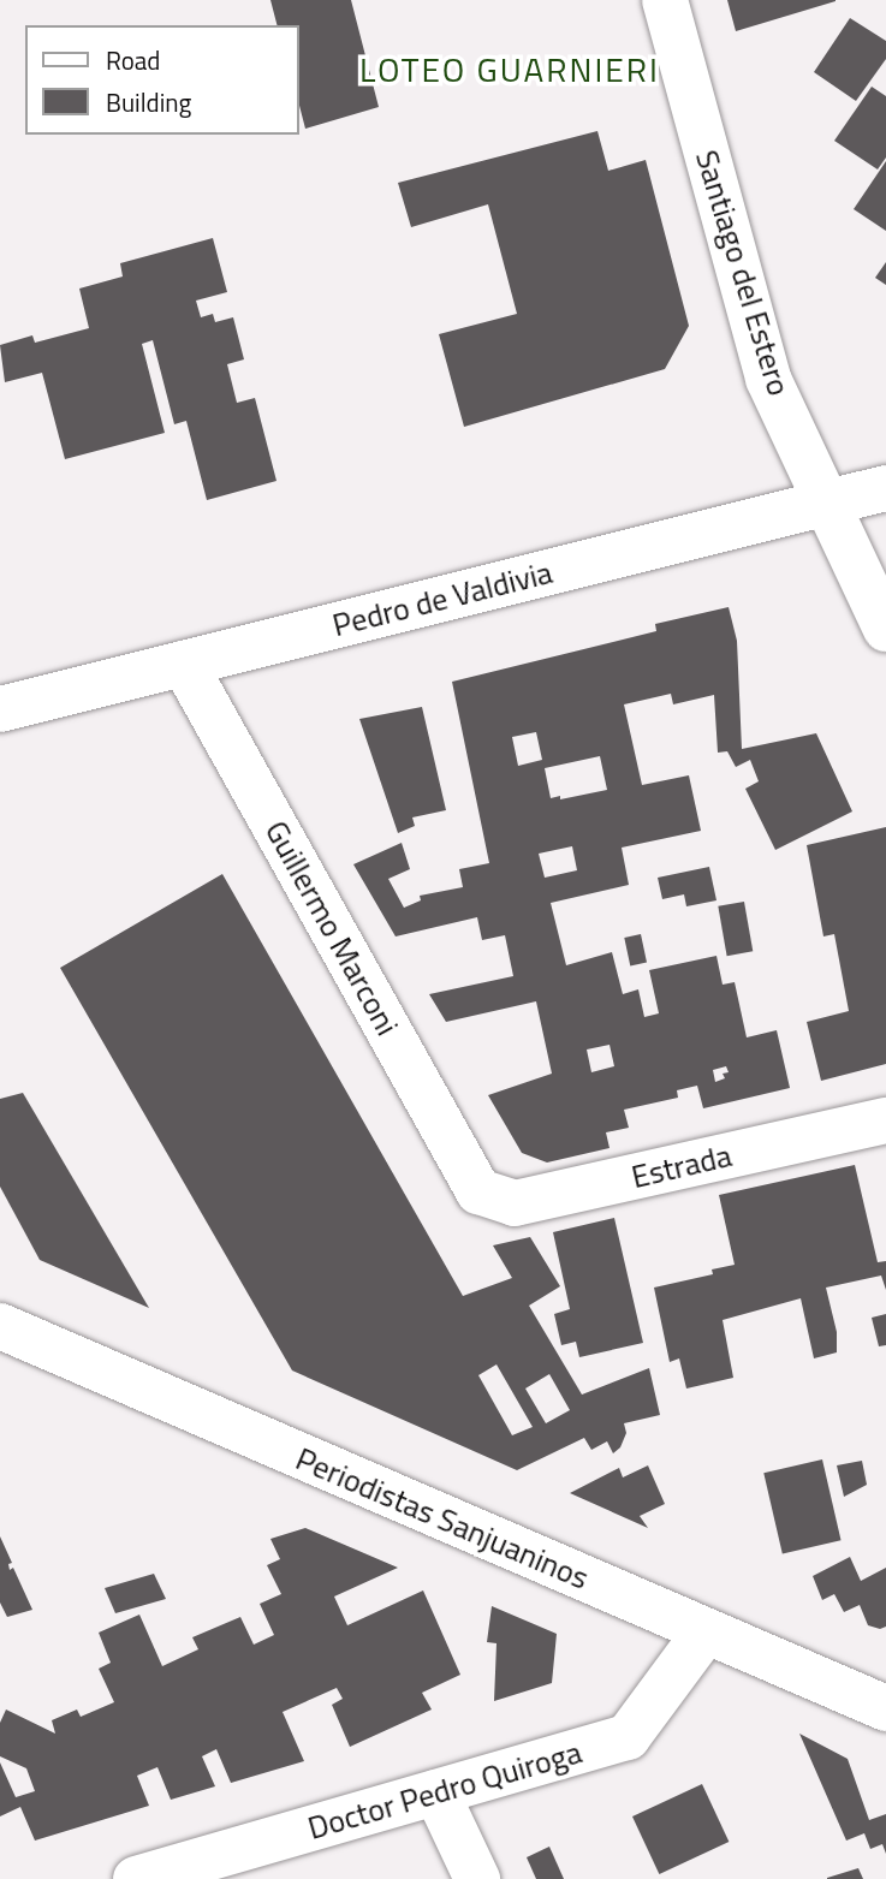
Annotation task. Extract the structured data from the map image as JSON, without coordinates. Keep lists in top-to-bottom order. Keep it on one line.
{"streets":{"street":["Santiago del Estero","Pedro de Valdivia","Guillermo Marconi","Estrada","Periodistas Sanjuaninos","Doctor Pedro Quiroga"]},"crossings":[["Santiago del Estero","Pedro de Valdivia"],["Pedro de Valdivia","Guillermo Marconi"],["Guillermo Marconi","Estrada"],["Periodistas Sanjuaninos","Doctor Pedro Quiroga"]],"districts":["LOTEO GUARNIERI"],"legend":["Road","Building"]}
